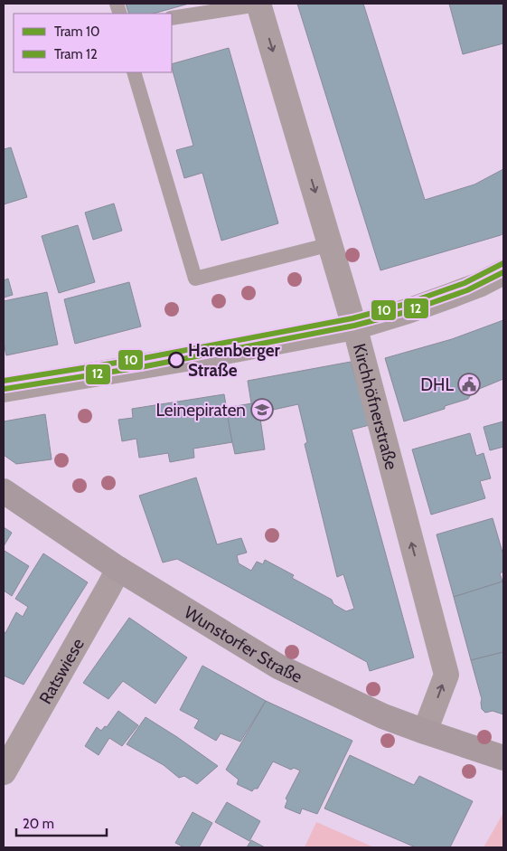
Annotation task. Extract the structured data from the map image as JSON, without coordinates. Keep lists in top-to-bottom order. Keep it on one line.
{"streets":{"main road":["Wunstorfer Straße"],"street":["Kirchhöfnerstraße","Ratswiese"]},"crossings":[["Kirchhöfnerstraße","Wunstorfer Straße"],["Wunstorfer Straße","Ratswiese"]],"places":{"other":["Harenberger Straße"],"public building":["DHL"],"school or university":["Leinepiraten"]},"lines":["tram line 10","tram line 12"],"legend":["Tram 10","Tram 12"],"scale_bar":"20 m"}
